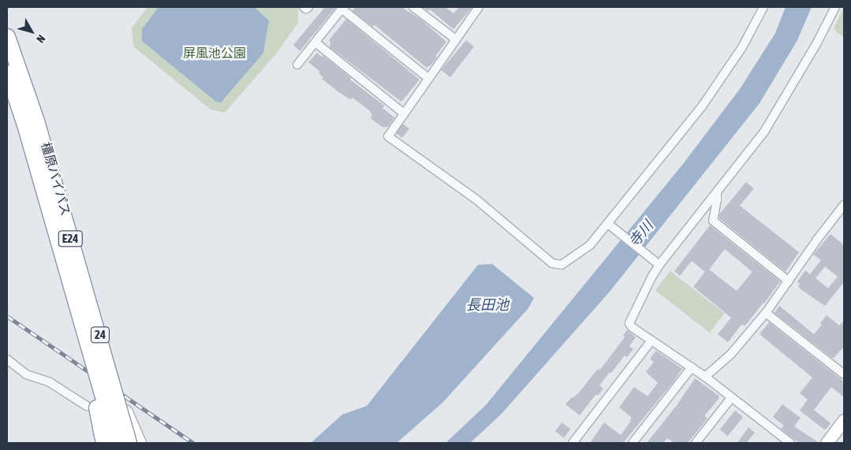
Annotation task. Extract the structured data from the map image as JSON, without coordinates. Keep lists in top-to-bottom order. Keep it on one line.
{"streets":{"highway":["橿原バイパス","E24","24"]},"water":["寺川","長田池"],"parks":["屏風池公園"],"north":"bottom right"}
